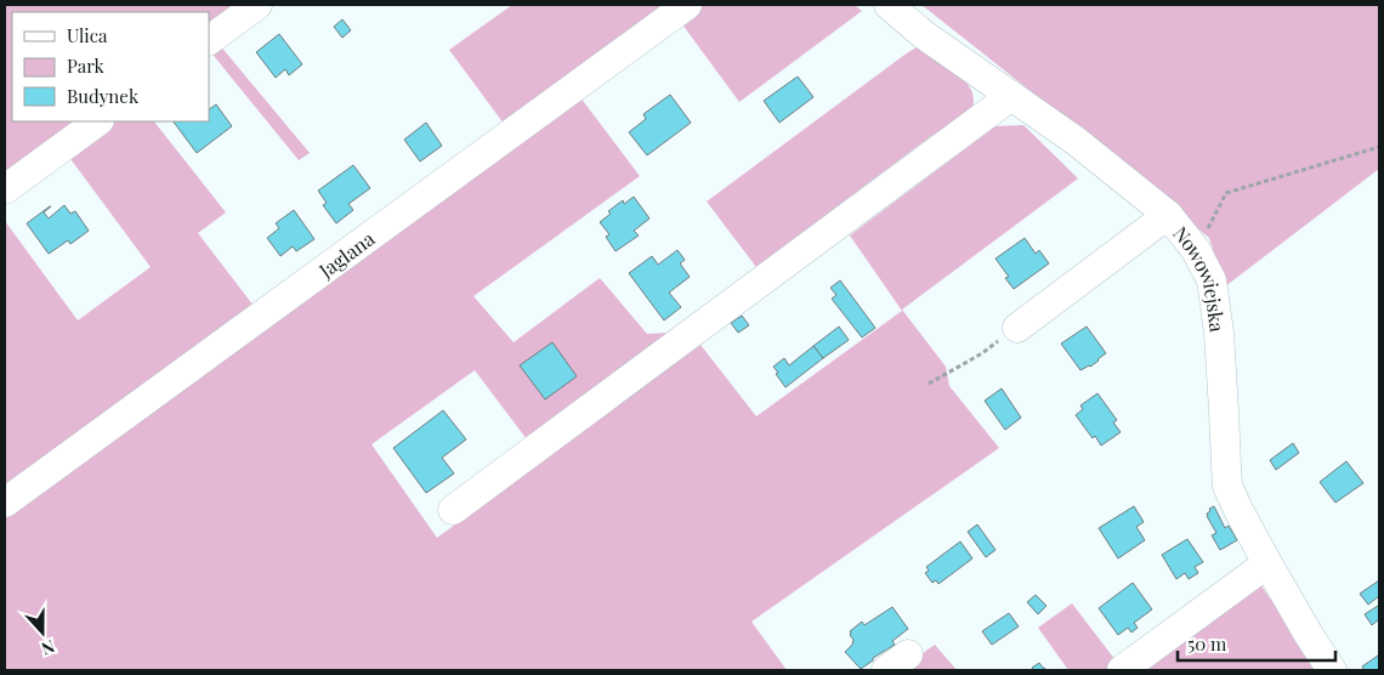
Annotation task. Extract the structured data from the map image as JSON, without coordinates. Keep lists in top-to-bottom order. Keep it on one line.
{"streets":{"street":["Jaglana","Nowowiejska"]},"legend":["Ulica","Park","Budynek"],"scale_bar":"50 m","north":"bottom"}
